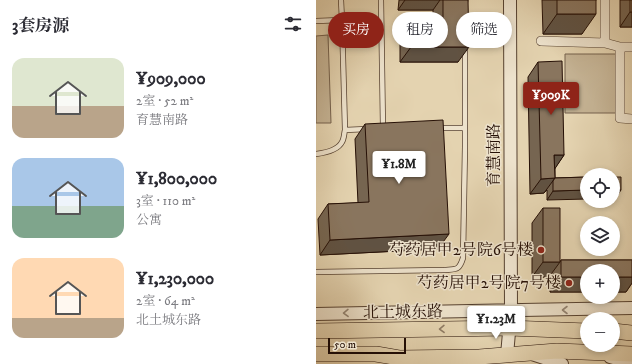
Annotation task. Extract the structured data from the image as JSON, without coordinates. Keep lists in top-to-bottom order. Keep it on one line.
{"streets":{"main road":["北土城东路"],"street":["育慧南路"]},"crossings":[["育慧南路","北土城东路"]],"places":["芍药居甲2号院6号楼","芍药居甲2号院7号楼"],"scale_bar":"50 m","page":{"heading":"3套房源","chip":["买房","租房","筛选"],"list":[{"name":"¥909,000","note":"2室 · 52 m² · 育慧南路"},{"name":"¥1,800,000","note":"3室 · 110 m² · 公寓"},{"name":"¥1,230,000","note":"2室 · 64 m² · 北土城东路"}],"price":["¥909K","¥1.8M","¥1.23M"],"map_buttons":["+","−"],"scale":"50 m"}}
